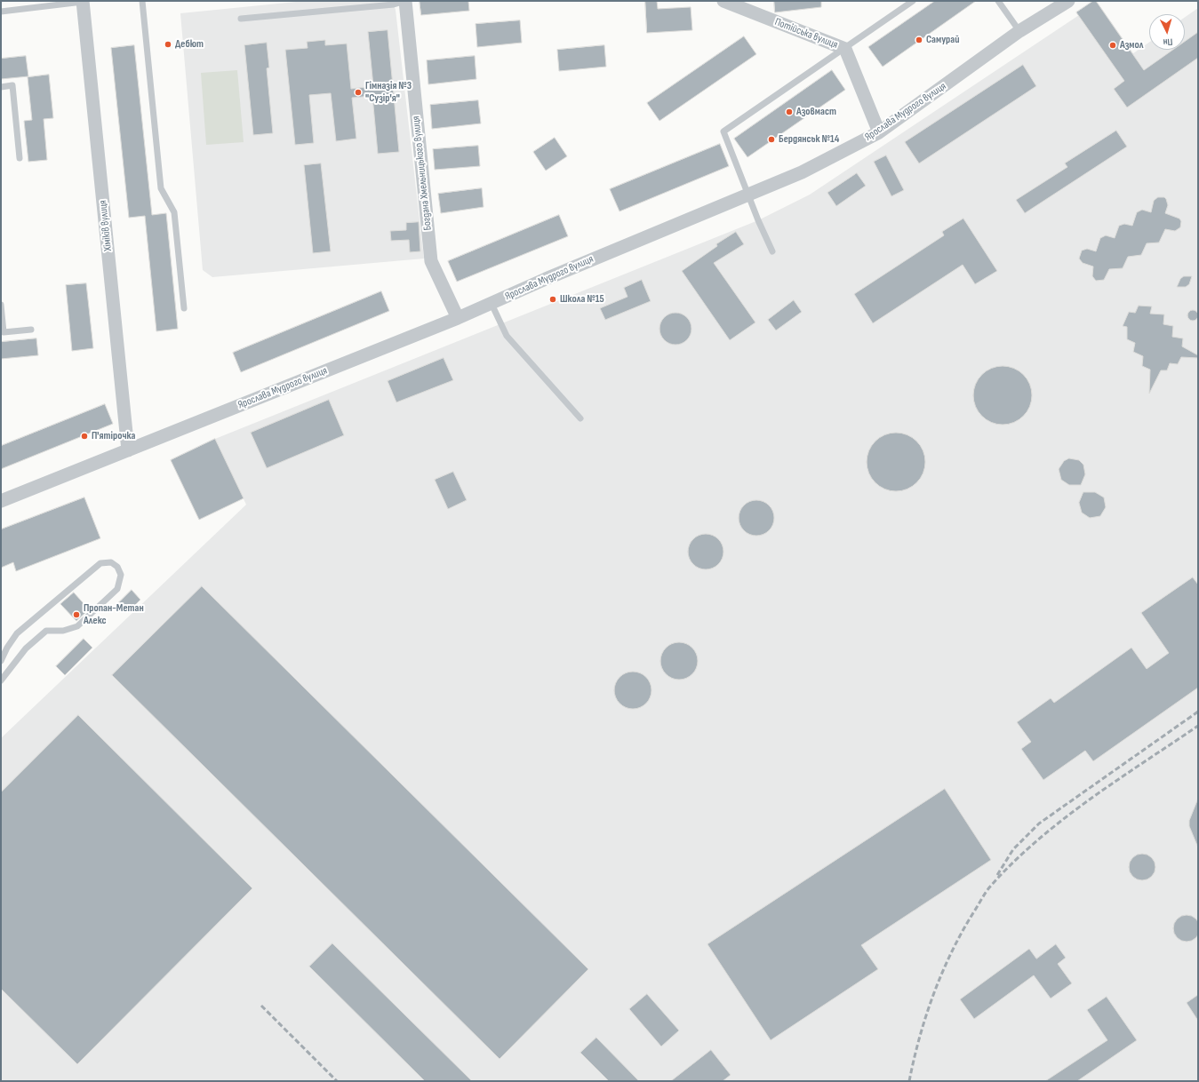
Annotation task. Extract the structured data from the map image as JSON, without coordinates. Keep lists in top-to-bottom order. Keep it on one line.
{"streets":{"street":["Потійська вулиця","Ярослава Мудрого вулиця","Богдана Хмельницького вулиця","Хіміків вулиця"]},"crossings":[["Потійська вулиця","Ярослава Мудрого вулиця"],["Ярослава Мудрого вулиця","Богдана Хмельницького вулиця"],["Ярослава Мудрого вулиця","Хіміків вулиця"]],"places":["Самурай","Дебют","Азмол","Гімназія №3 \"Сузір'я\"","Азовмаст","Бердянськ №14","Школа №15","П'ятірочка","Пропан-Метан Алекс"],"north":"bottom"}
